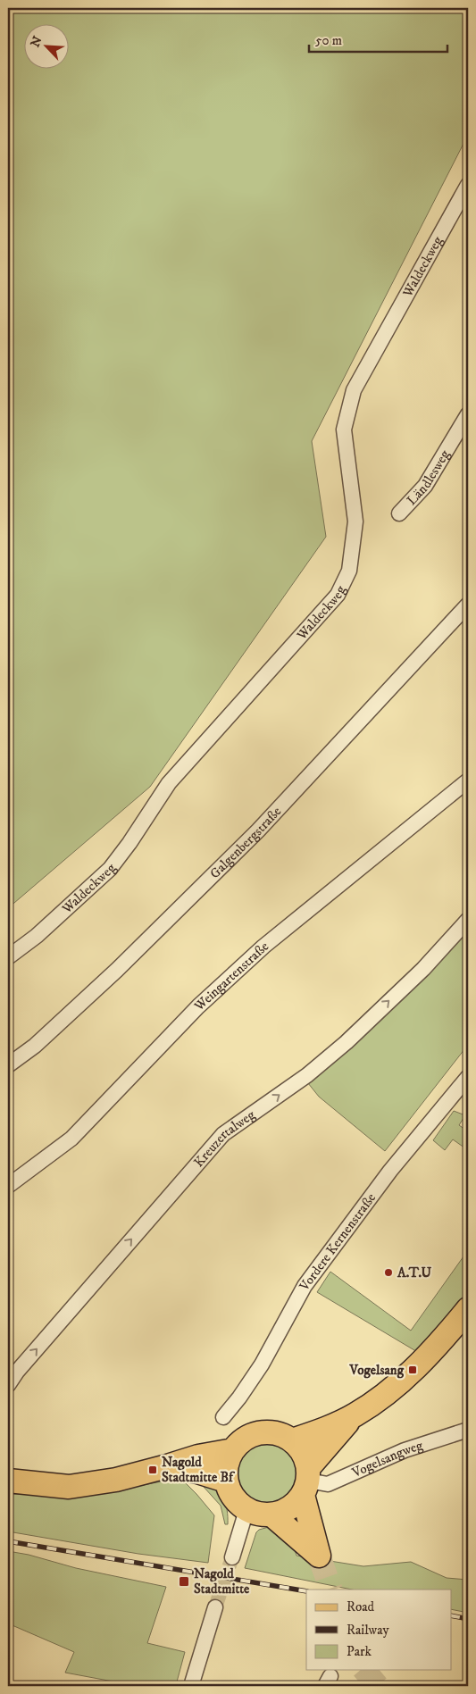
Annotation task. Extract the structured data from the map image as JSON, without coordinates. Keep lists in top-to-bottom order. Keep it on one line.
{"streets":{"street":["Waldeckweg","Ländlesweg","Galgenbergstraße","Weingartenstraße","Kreuzertalweg","Vordere Kernenstraße","Vogelsangweg"]},"one_way":["Kreuzertalweg"],"places":{"other":["A.T.U"],"transit":["Vogelsang","Nagold Stadtmitte Bf","Nagold Stadtmitte"]},"legend":["Road","Railway","Park"],"scale_bar":"50 m","north":"top left"}
